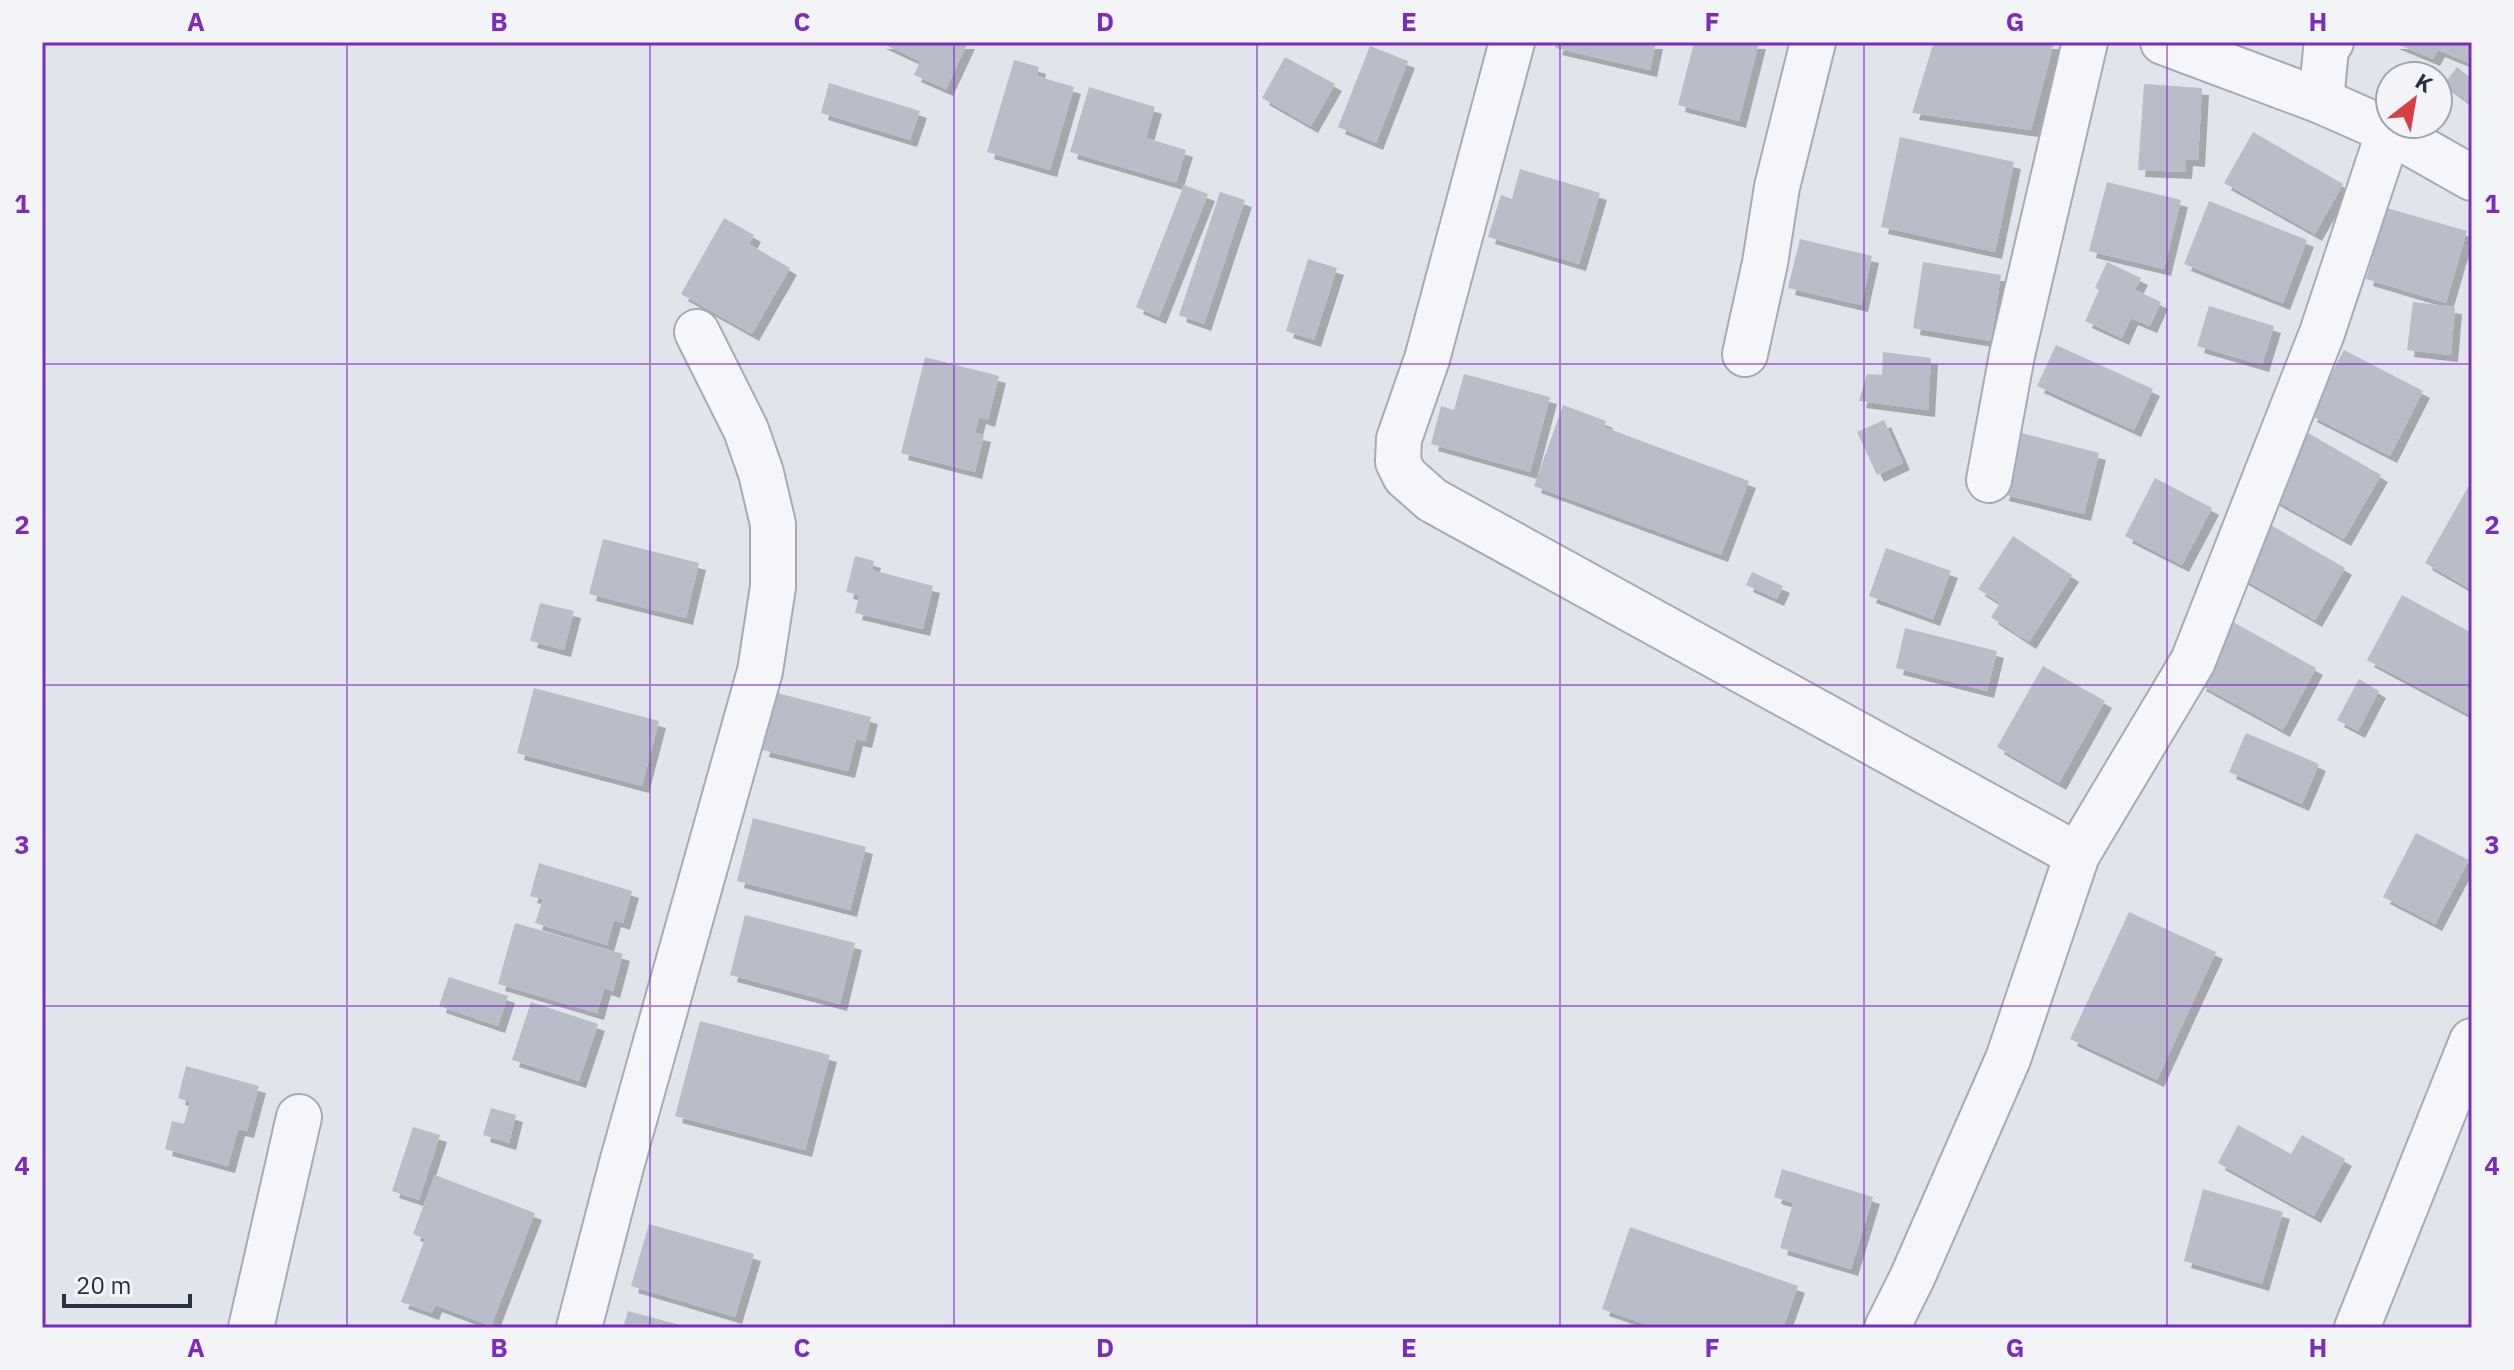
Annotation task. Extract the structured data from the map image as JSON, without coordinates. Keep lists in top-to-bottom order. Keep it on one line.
{"scale_bar":"20 m","north":"top right","grid":{"columns":["A","B","C","D","E","F","G","H"],"rows":["1","2","3","4"]}}
